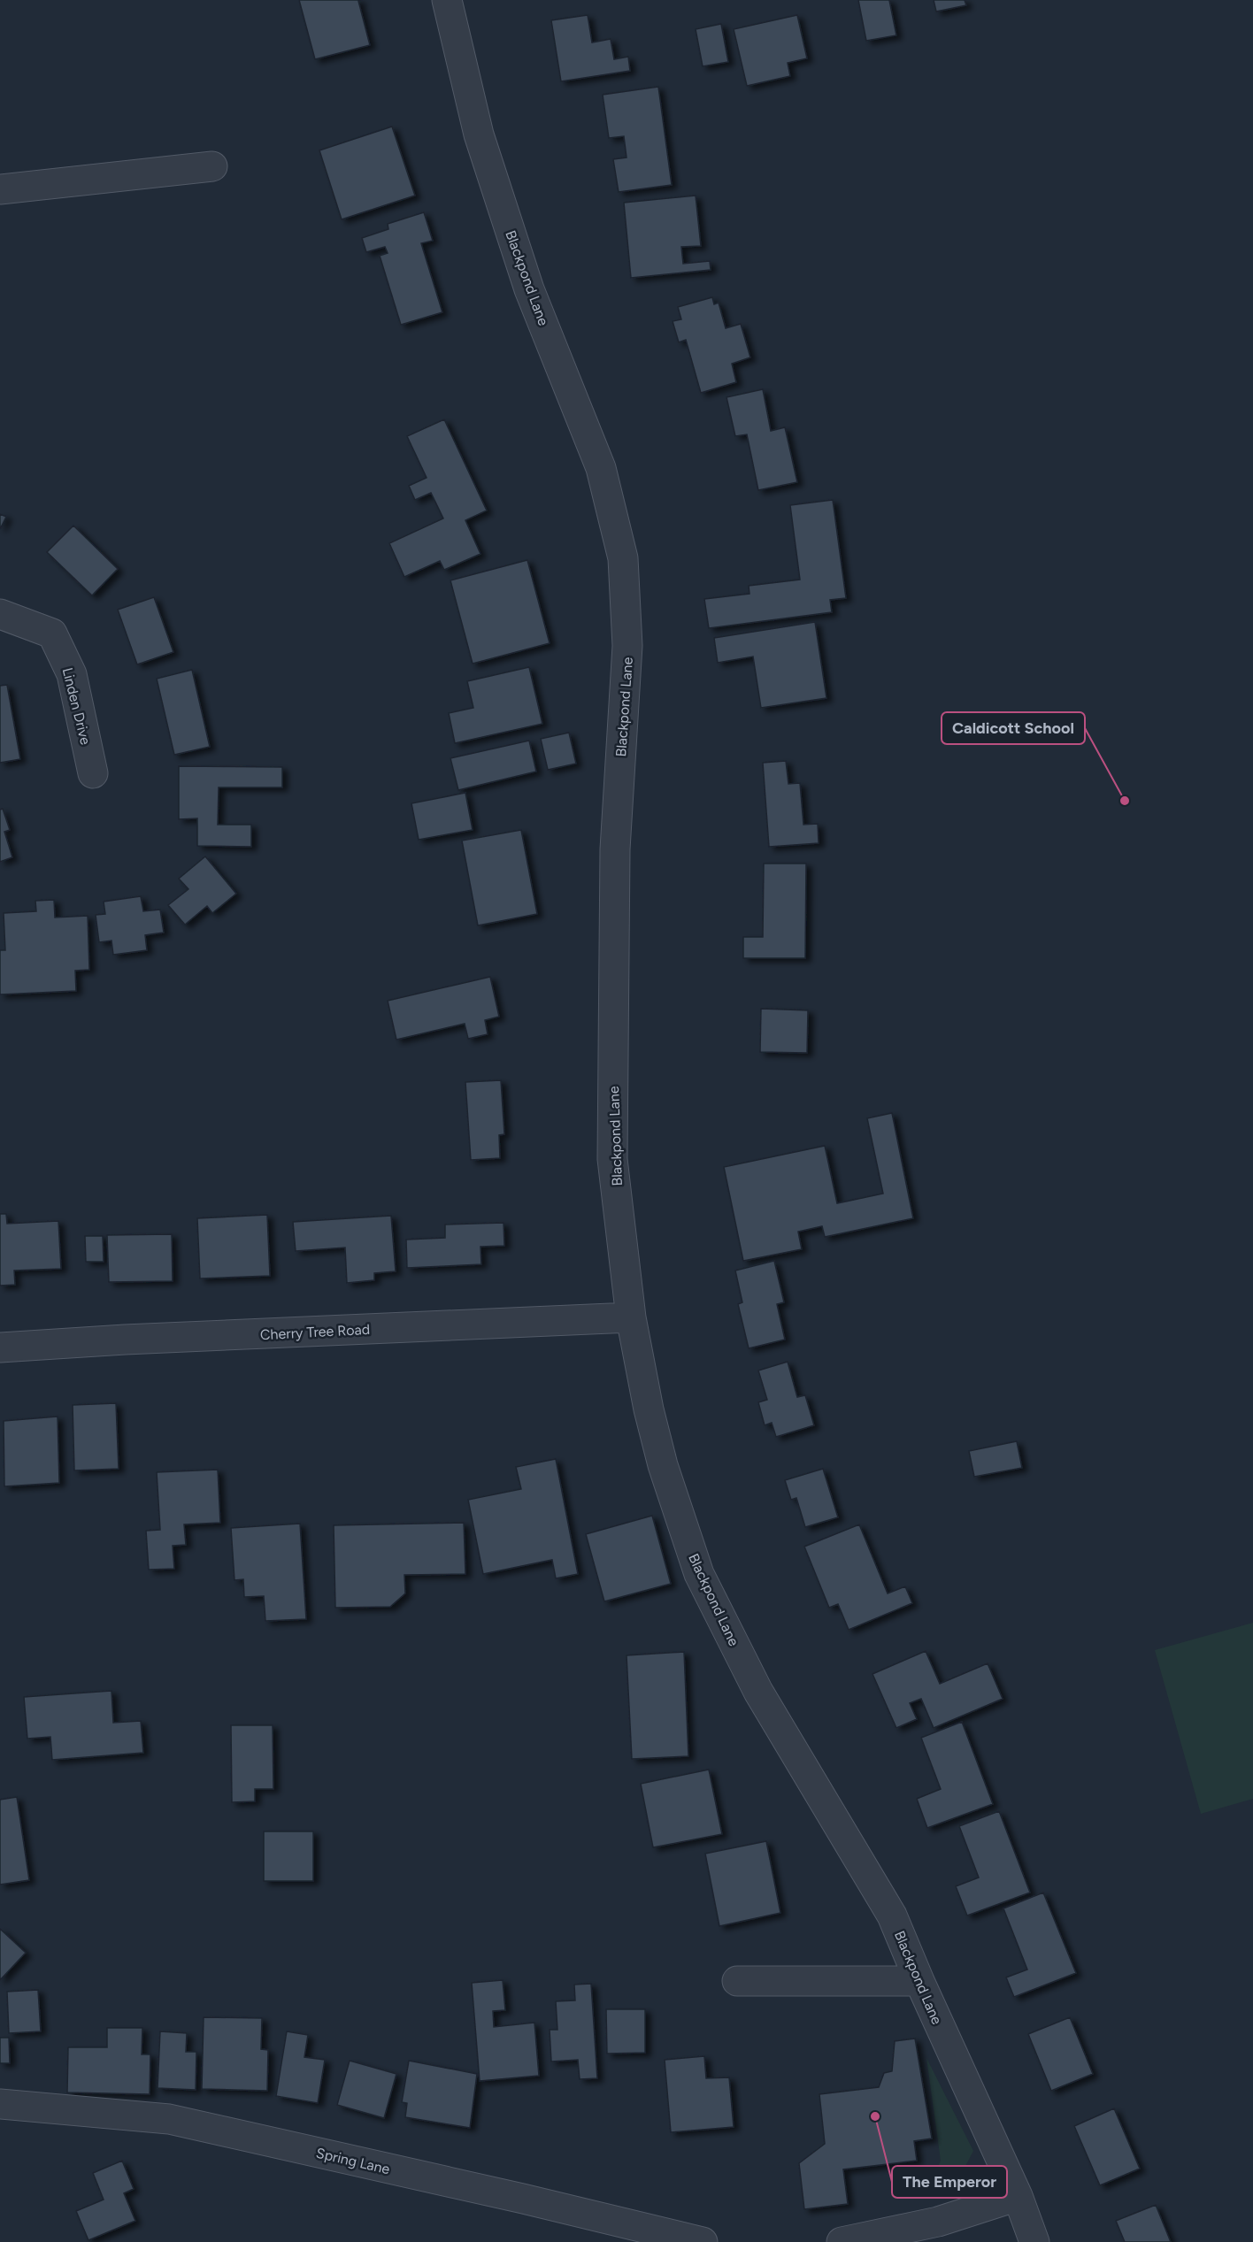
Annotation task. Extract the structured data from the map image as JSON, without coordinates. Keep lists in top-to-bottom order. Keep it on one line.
{"streets":{"street":["Blackpond Lane","Linden Drive","Cherry Tree Road","Spring Lane"]},"crossings":[["Blackpond Lane","Cherry Tree Road"]],"places":["Caldicott School","The Emperor"]}
